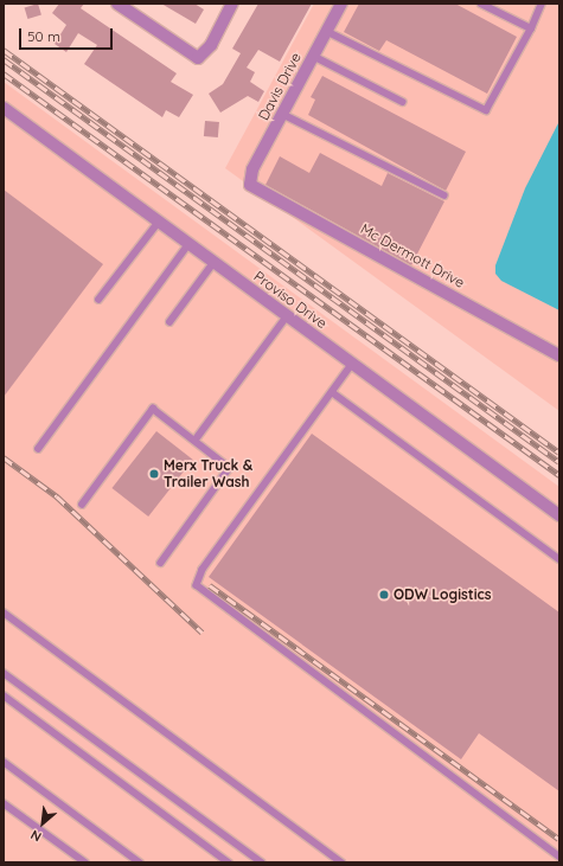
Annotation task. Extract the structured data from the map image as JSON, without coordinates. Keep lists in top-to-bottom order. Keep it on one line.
{"streets":{"street":["Davis Drive","Mc Dermott Drive","Proviso Drive"]},"crossings":[["Davis Drive","Mc Dermott Drive"]],"places":["Merx Truck & Trailer Wash","ODW Logistics"],"scale_bar":"50 m","north":"bottom left"}
